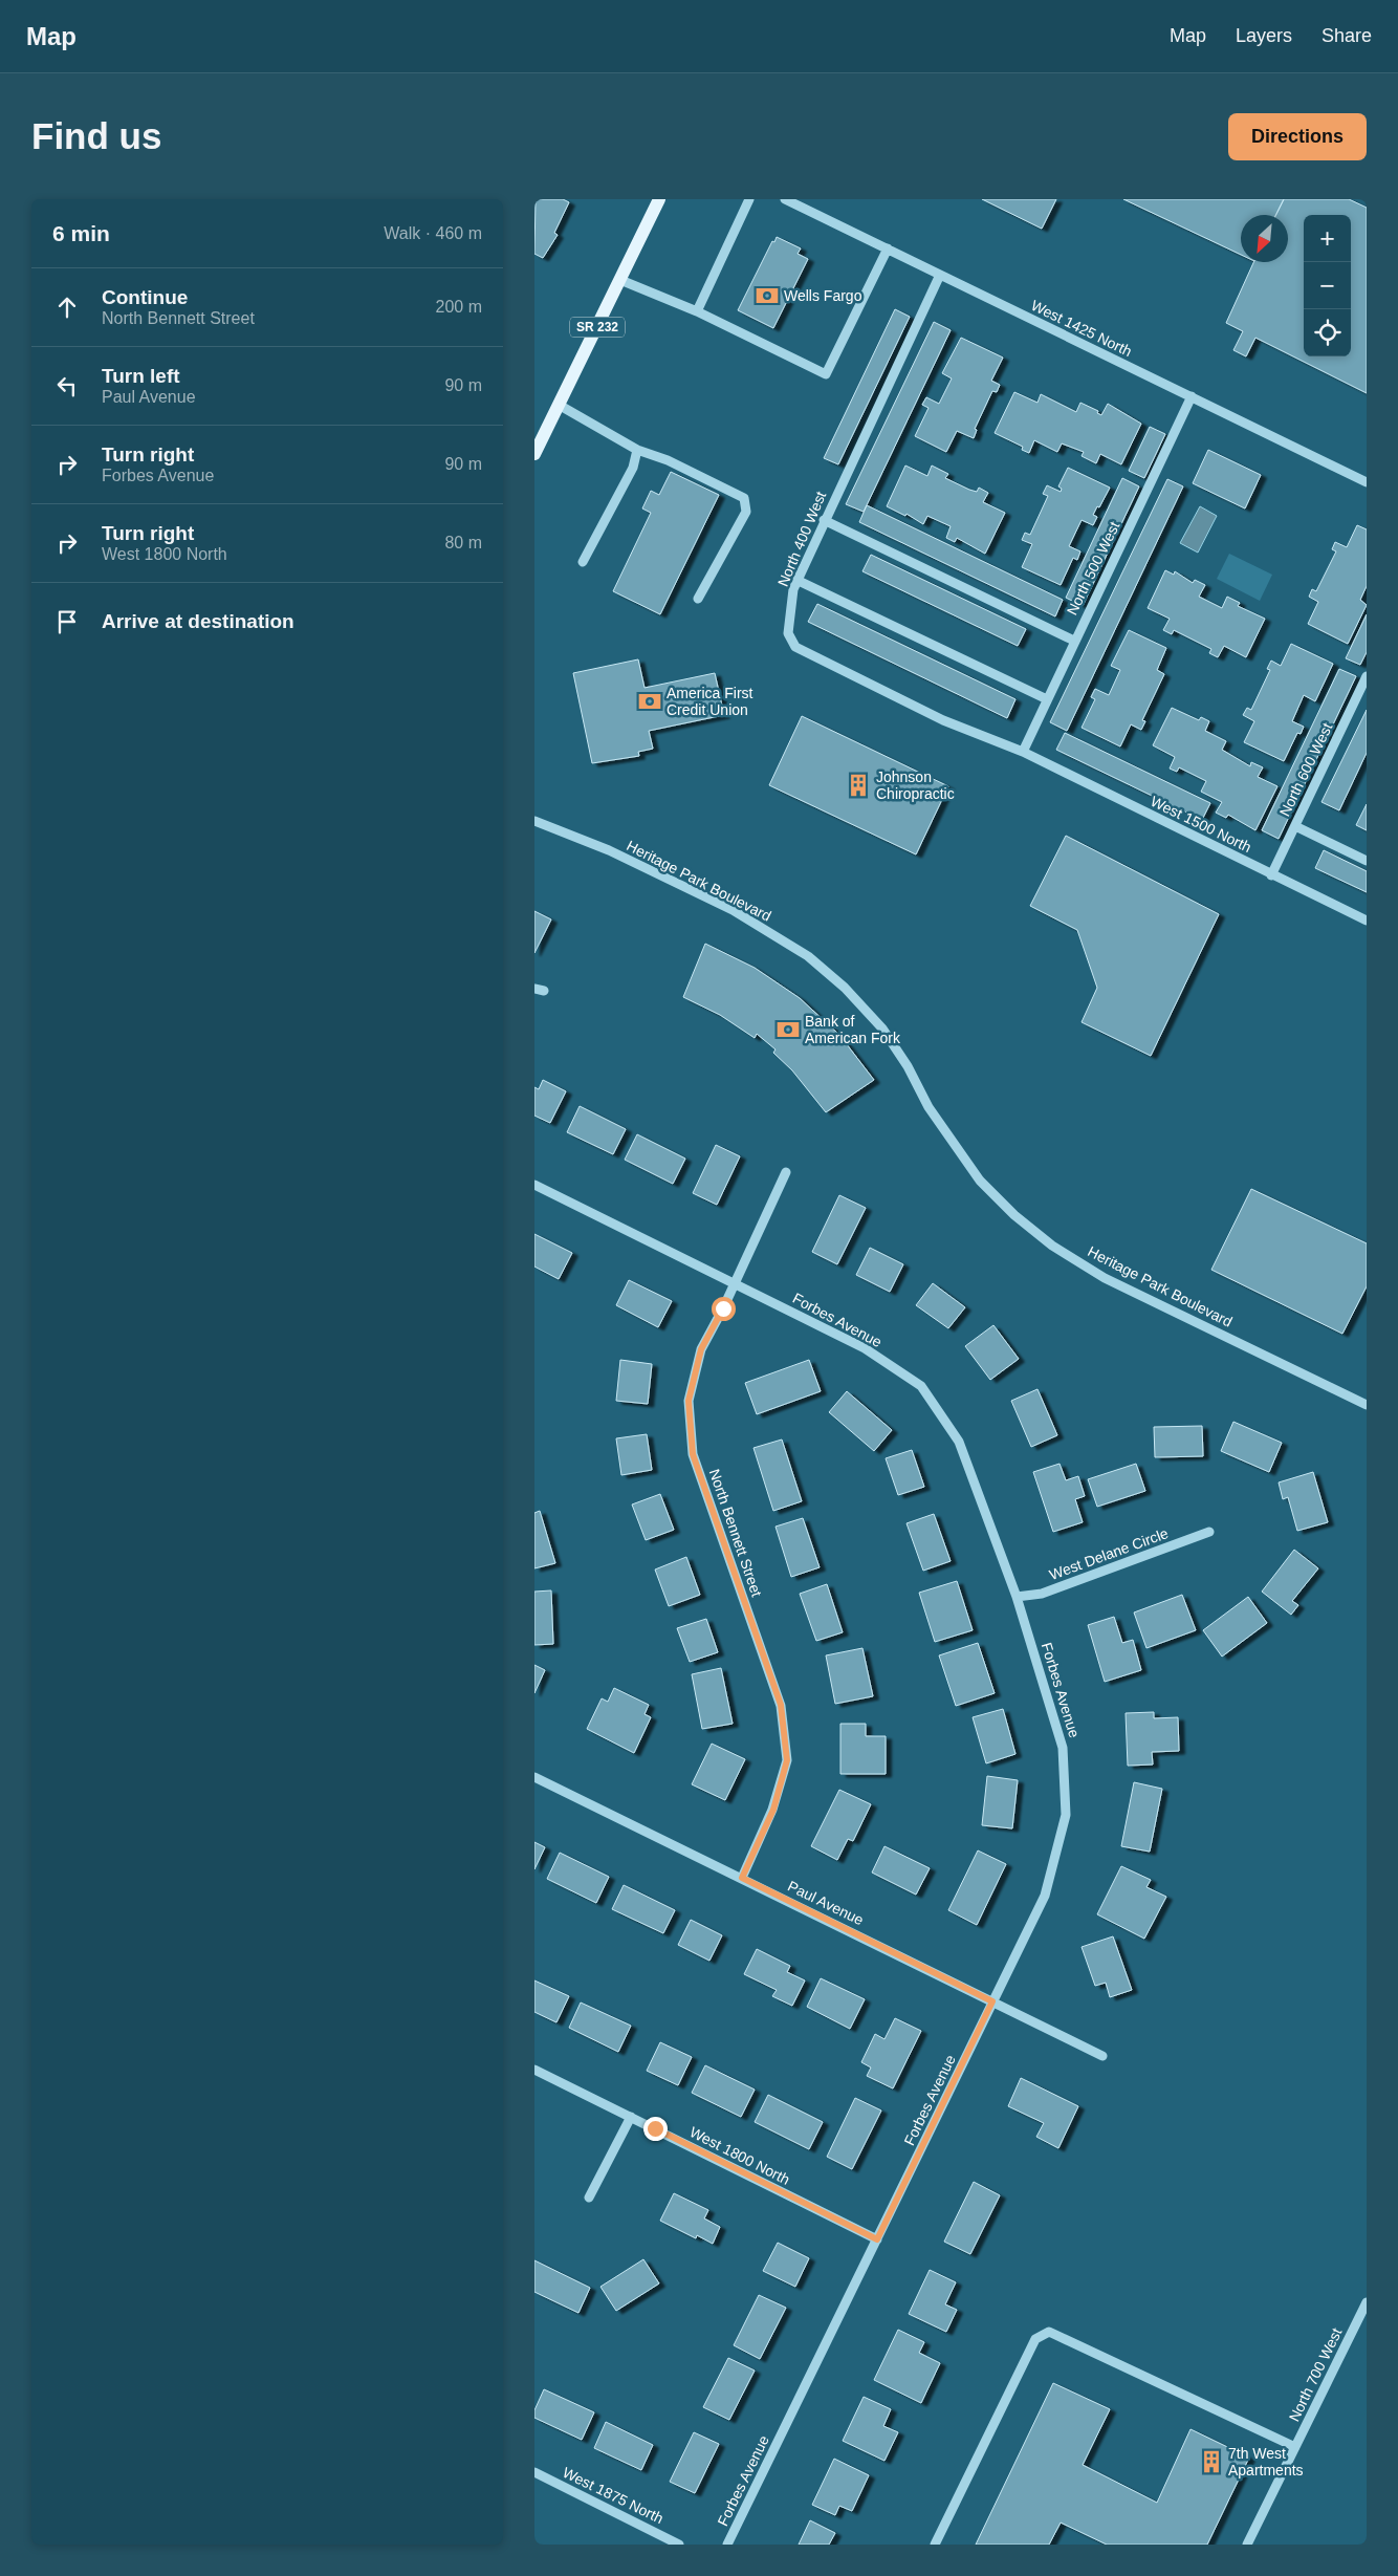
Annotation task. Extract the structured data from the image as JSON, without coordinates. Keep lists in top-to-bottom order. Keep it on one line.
{"streets":{"main road":["SR 232"],"street":["West 1425 North","North 400 West","North 500 West","North 600 West","West 1500 North","Heritage Park Boulevard","Forbes Avenue","North Bennett Street","West Delane Circle","Paul Avenue","West 1800 North","North 700 West","West 1875 North"]},"crossings":[["West 1425 North","North 400 West"],["West 1425 North","North 500 West"],["North 400 West","North 500 West"],["North 400 West","West 1500 North"],["North 500 West","West 1500 North"],["North 600 West","West 1500 North"],["Forbes Avenue","North Bennett Street"],["Forbes Avenue","West Delane Circle"],["Forbes Avenue","Paul Avenue"],["Forbes Avenue","West 1800 North"],["North Bennett Street","Paul Avenue"]],"places":{"bank":["Wells Fargo","America First Credit Union","Bank of American Fork"],"building":["Johnson Chiropractic","7th West Apartments"]},"north":"bottom left","page":{"header":"Map","nav":["Map","Layers","Share"],"buttons":"Directions","title":"Find us","heading":["6 min","Walk · 460 m"],"map_buttons":["+","−"],"list":[["Continue","North Bennett Street","200 m"],["Turn left","Paul Avenue","90 m"],["Turn right","Forbes Avenue","90 m"],["Turn right","West 1800 North","80 m"],"Arrive at destination"]}}
